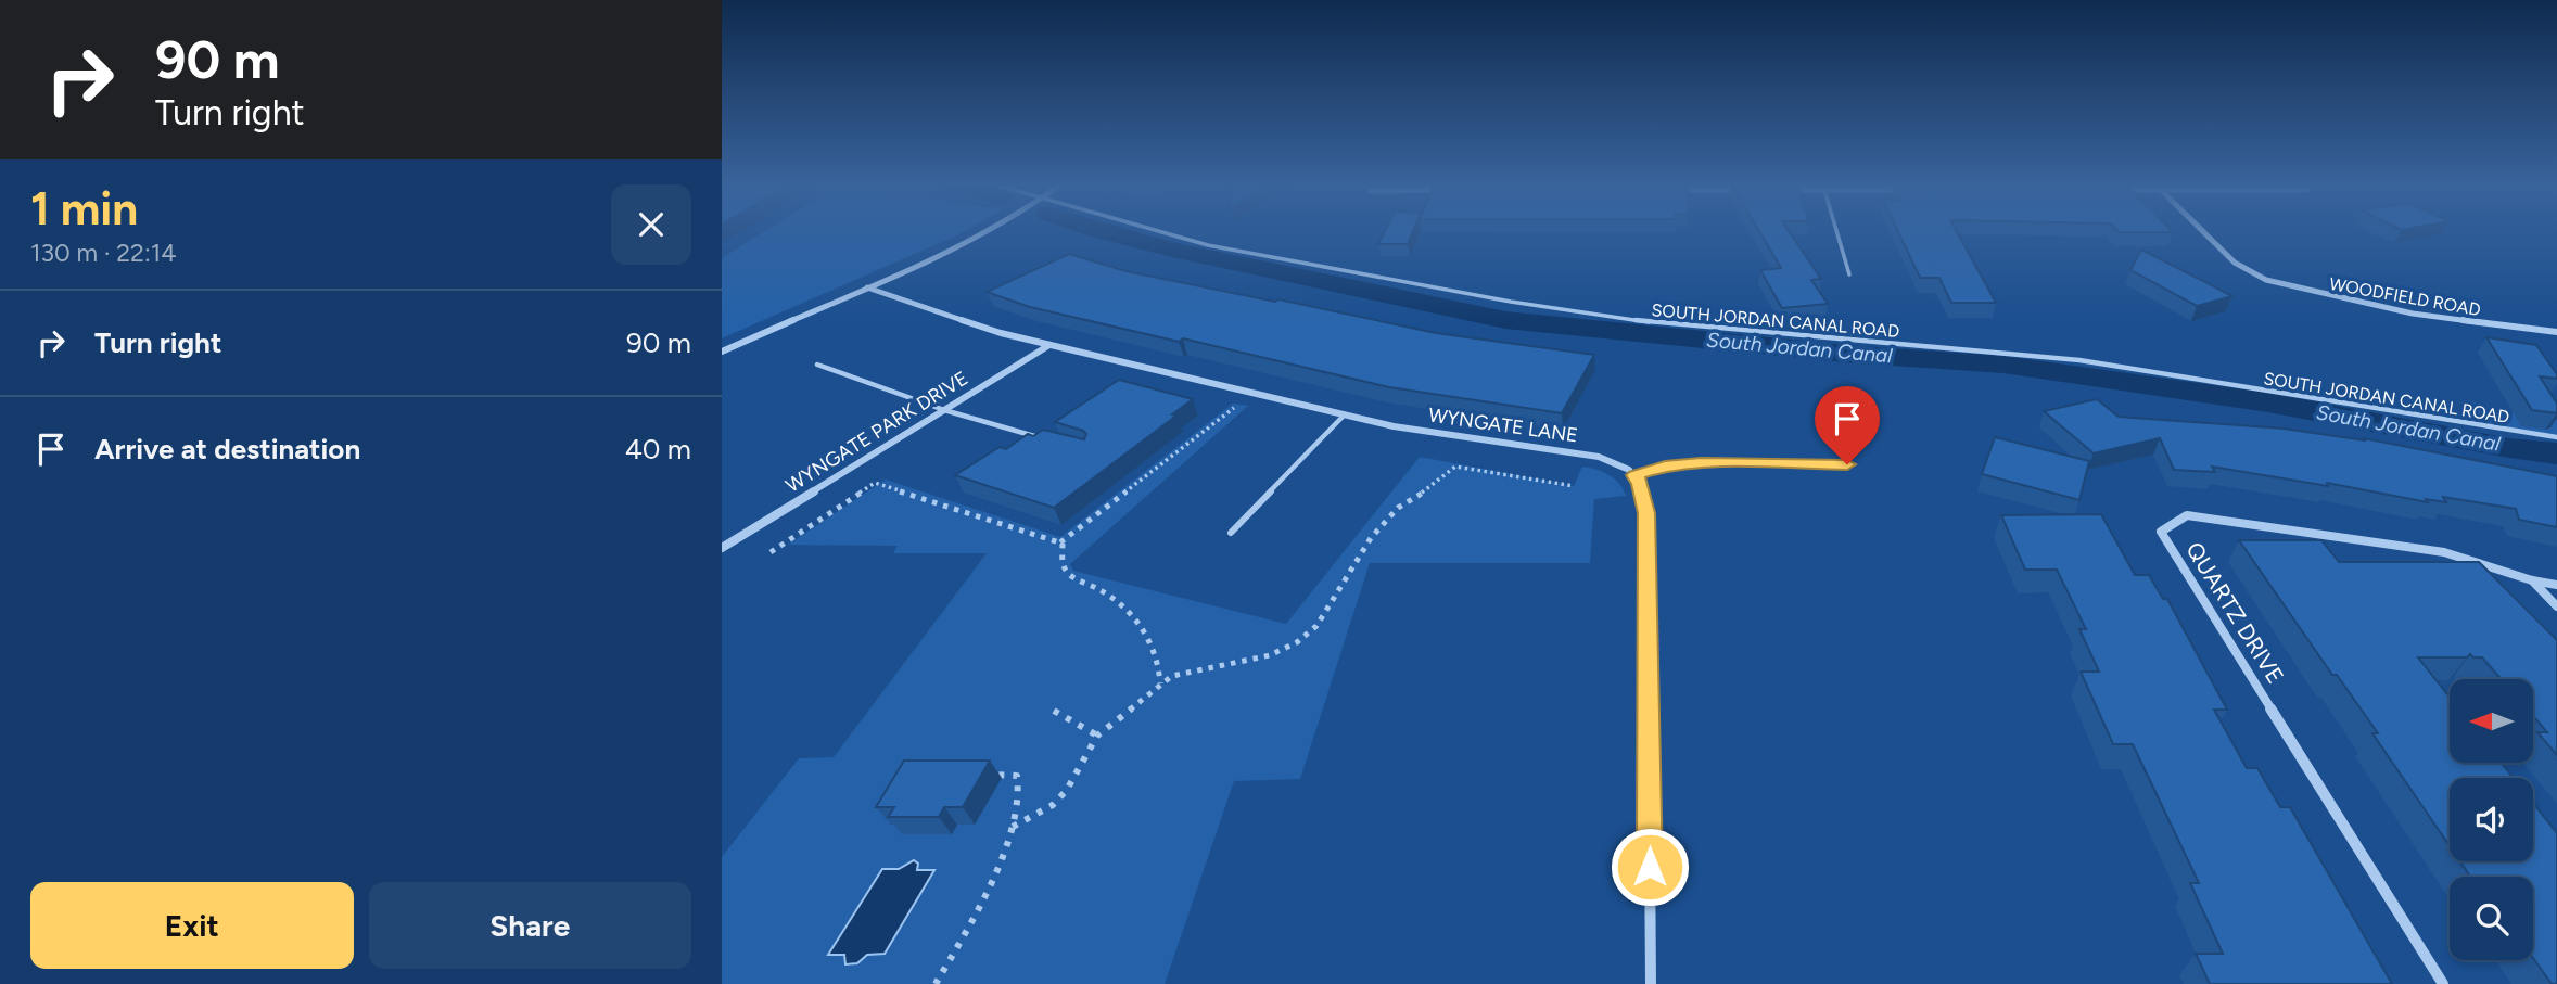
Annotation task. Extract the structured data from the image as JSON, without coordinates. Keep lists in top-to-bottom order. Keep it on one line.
{"streets":{"street":["WOODFIELD ROAD","WYNGATE LANE","WYNGATE PARK DRIVE","QUARTZ DRIVE"],"lane":["SOUTH JORDAN CANAL ROAD"]},"crossings":[["WYNGATE LANE","WYNGATE PARK DRIVE"]],"water":["South Jordan Canal"],"north":"left","page":{"turn":["90 m","Turn right"],"heading":["1 min","130 m · 22:14"],"list":[{"name":"Turn right","value":"90 m"},{"name":"Arrive at destination","value":"40 m"}],"buttons":["Exit","Share"]}}
